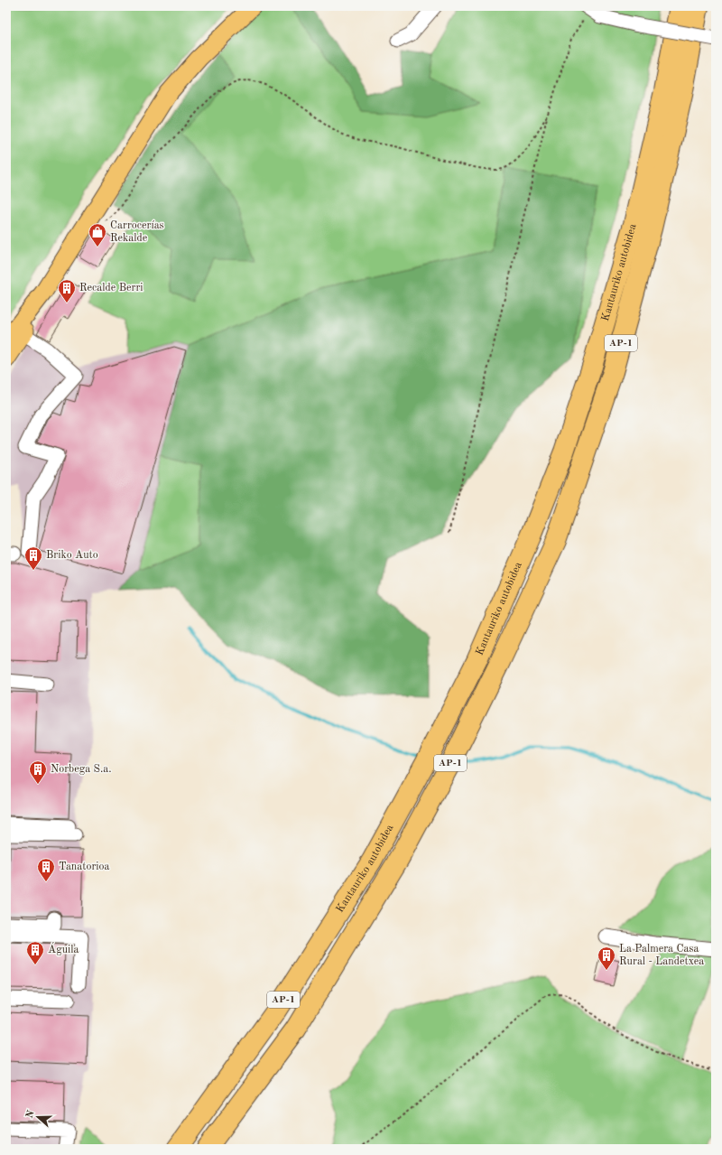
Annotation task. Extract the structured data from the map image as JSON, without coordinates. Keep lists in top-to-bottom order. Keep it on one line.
{"streets":{"highway":["Kantauriko autobidea","AP-1"]},"places":{"shop":["Carrocerías Rekalde"],"building":["Recalde Berri","Briko Auto","Norbega S.a.","Tanatorioa","Águila","La Palmera Casa Rural - Landetxea"]},"north":"left"}
